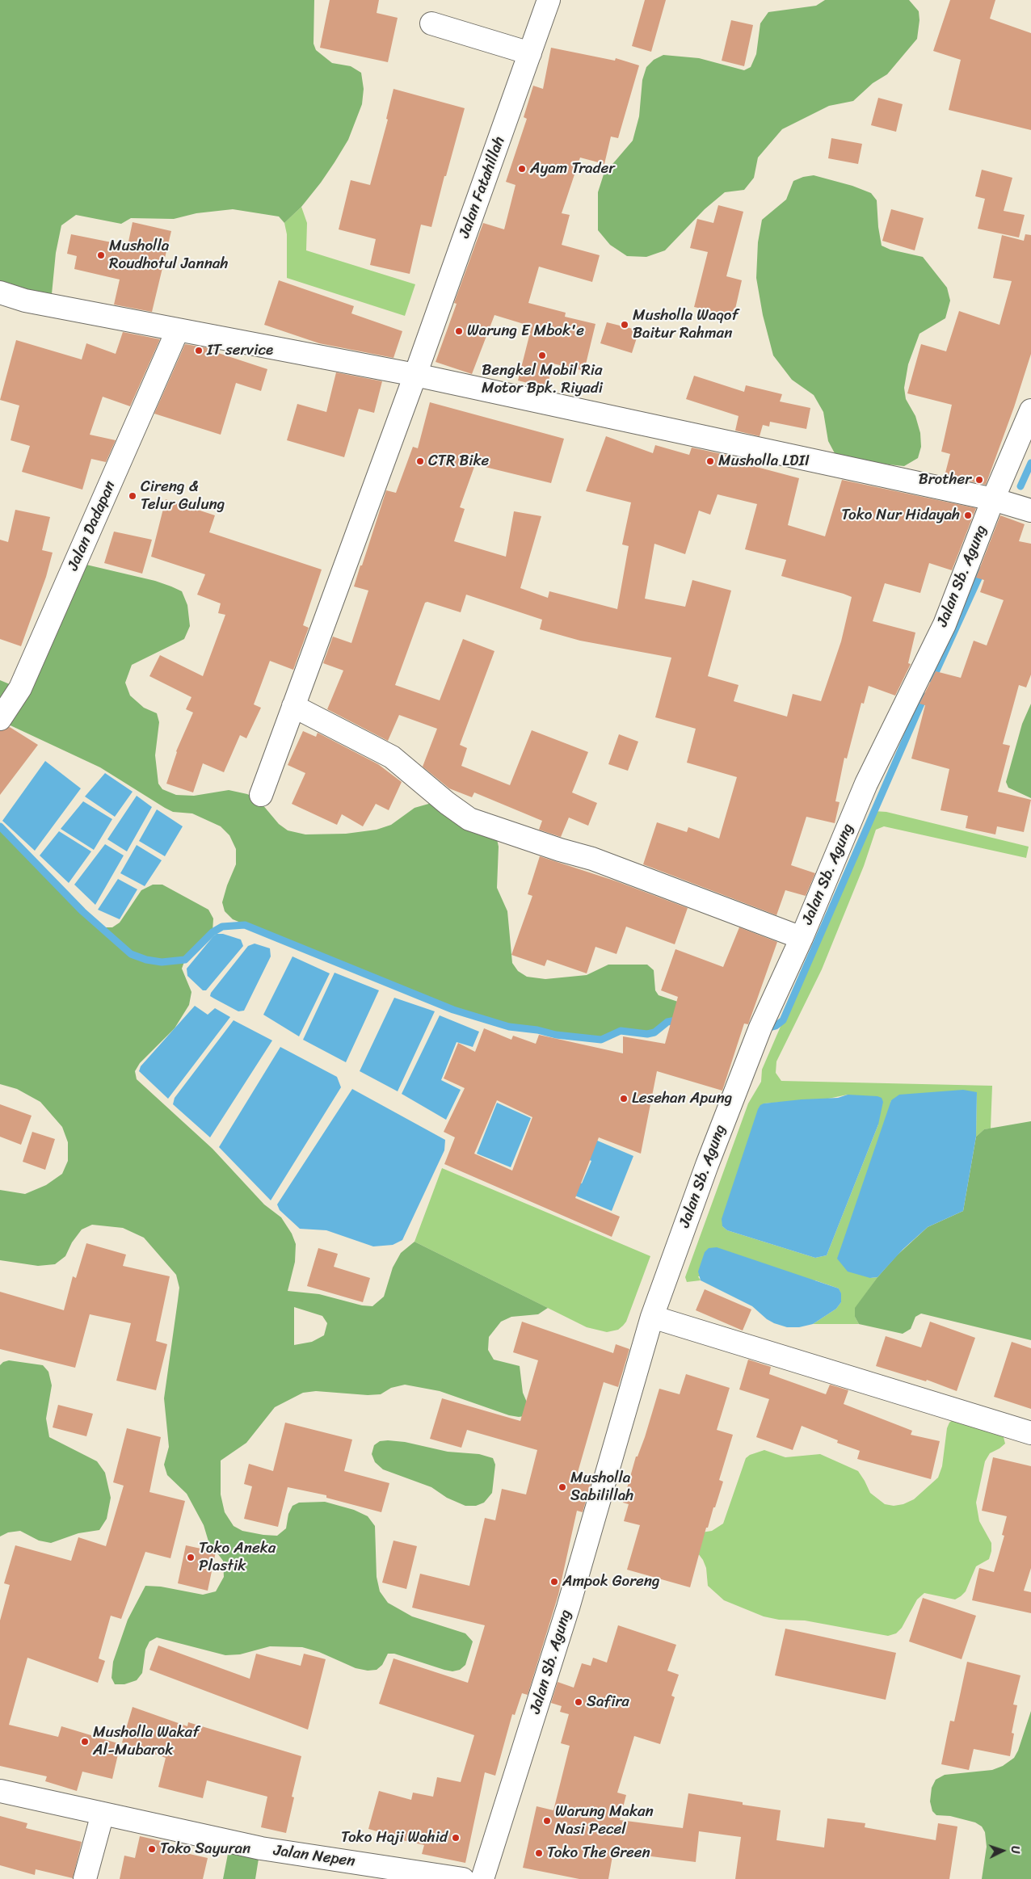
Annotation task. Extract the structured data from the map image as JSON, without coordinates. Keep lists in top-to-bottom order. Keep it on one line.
{"streets":{"street":["Jalan Fatahillah","Jalan Dadapan","Jalan Sb. Agung","Jalan Nepen"]},"places":["Ayam Trader","Musholla Roudhotul Jannah","Musholla Waqof Baitur Rahman","Warung E Mbok'e","IT service","Bengkel Mobil Ria Motor Bpk. Riyadi","CTR Bike","Musholla LDII","Brother","Cireng & Telur Gulung","Toko Nur Hidayah","Lesehan Apung","Musholla Sabilillah","Toko Aneka Plastik","Ampok Goreng","Safira","Musholla Wakaf Al-Mubarok","Warung Makan Nasi Pecel","Toko Haji Wahid","Toko Sayuran","Toko The Green"],"north":"right"}
